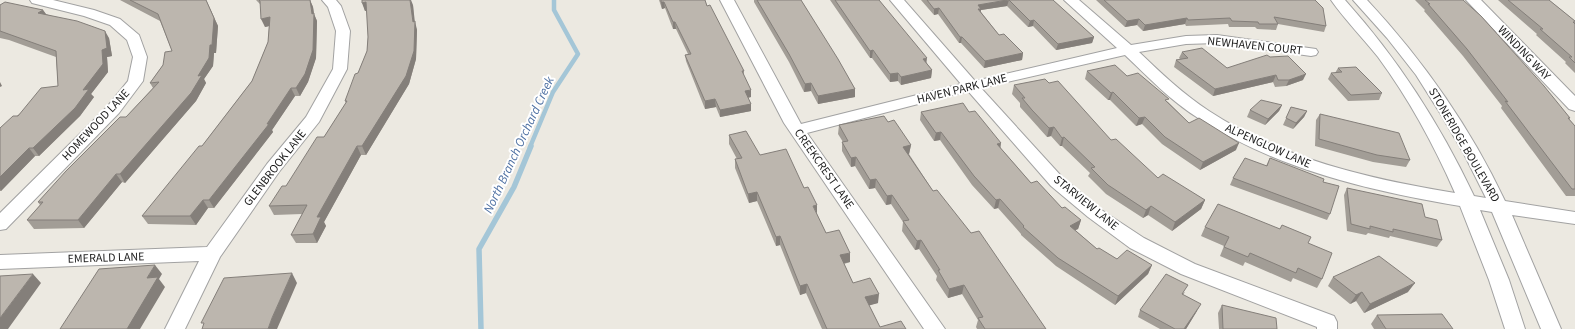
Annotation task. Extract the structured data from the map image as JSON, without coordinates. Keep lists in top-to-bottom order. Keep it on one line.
{"streets":{"street":["NEWHAVEN COURT","WINDING WAY","HAVEN PARK LANE","HOMEWOOD LANE","STONERIDGE BOULEVARD","ALPENGLOW LANE","GLENBROOK LANE","CREEKCREST LANE","STARVIEW LANE","EMERALD LANE"]},"crossings":[["NEWHAVEN COURT","HAVEN PARK LANE"],["NEWHAVEN COURT","ALPENGLOW LANE"],["HAVEN PARK LANE","ALPENGLOW LANE"],["HAVEN PARK LANE","CREEKCREST LANE"],["HAVEN PARK LANE","STARVIEW LANE"],["STONERIDGE BOULEVARD","ALPENGLOW LANE"],["GLENBROOK LANE","EMERALD LANE"]],"water":["North Branch Orchard Creek"]}
